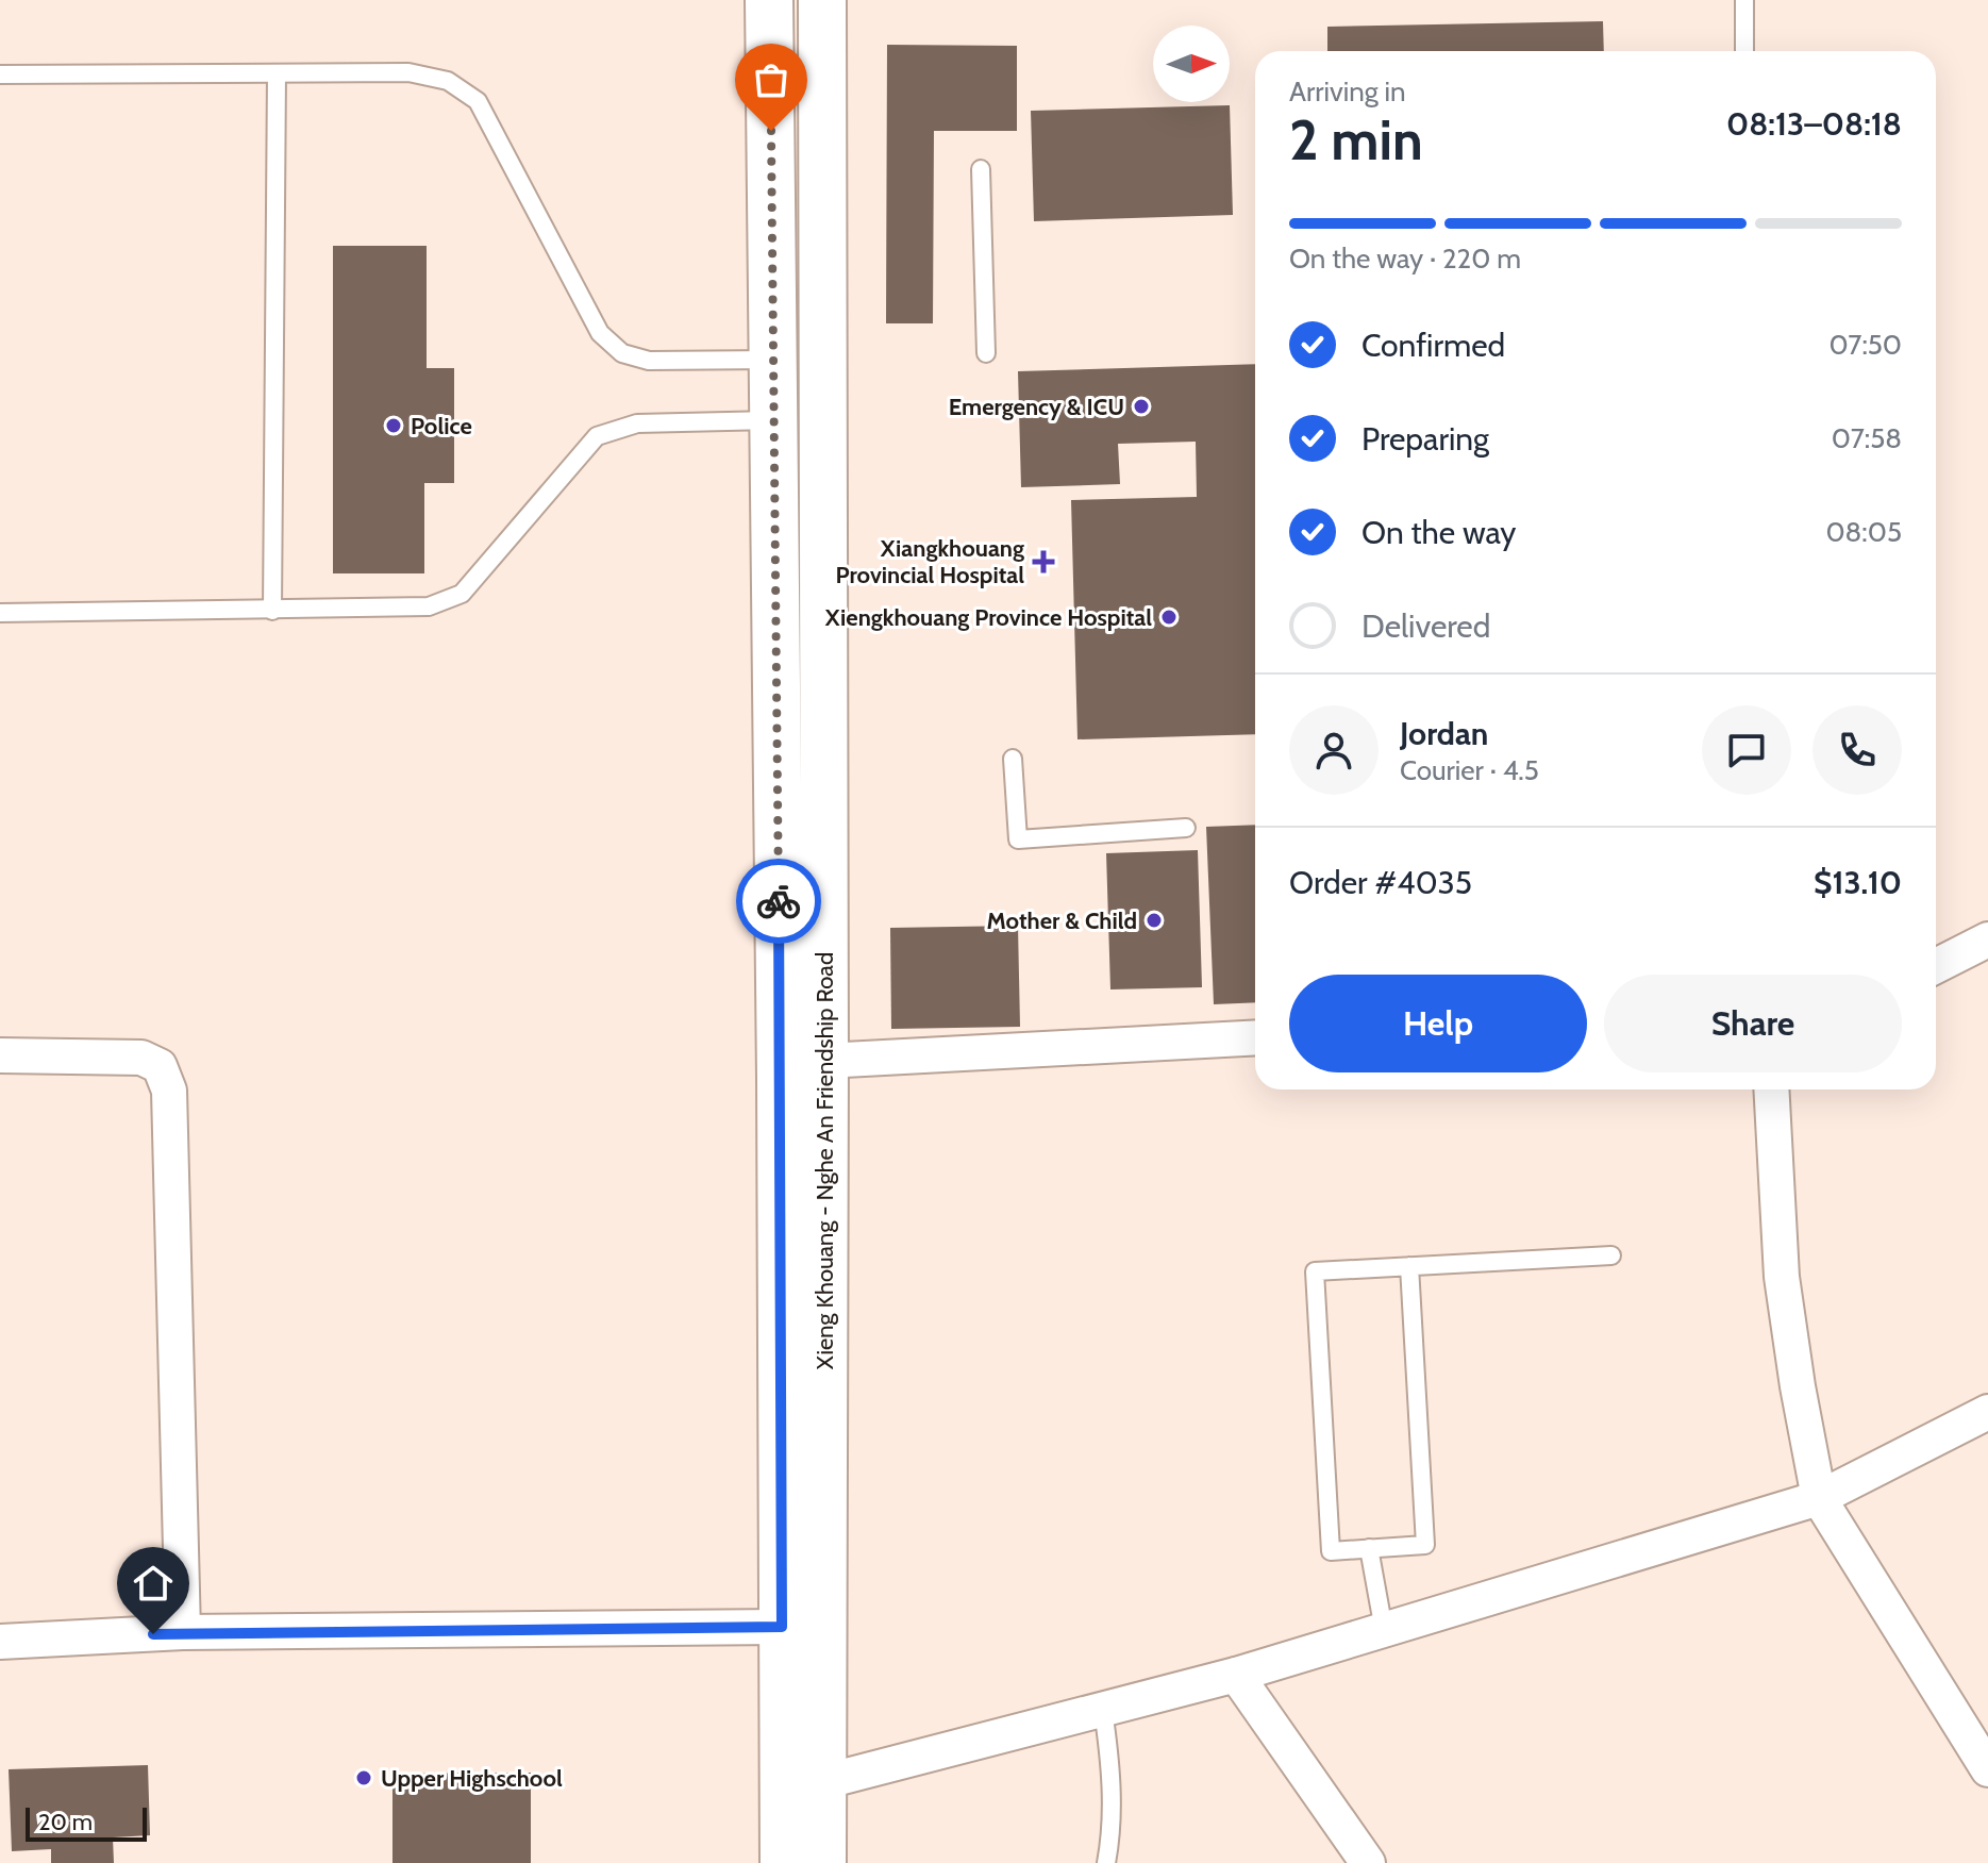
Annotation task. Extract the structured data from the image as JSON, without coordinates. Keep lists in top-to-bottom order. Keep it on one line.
{"streets":{"street":["Xieng Khouang - Nghe An Friendship Road"]},"places":{"other":["Emergency & ICU","Police","Xiengkhouang Province Hospital","Mother & Child","Upper Highschool"],"health":["Xiangkhouang Provincial Hospital"]},"scale_bar":"20 m","north":"right","page":{"heading":["2 min","Arriving in","08:13–08:18"],"panel":["Jordan","Courier · 4.5","Order #4035","$13.10"],"bar":"On the way · 220 m","list":[["Confirmed","07:50"],["Preparing","07:58"],["On the way","08:05"],"Delivered"],"buttons":["Help","Share"],"scale":"20 m"}}
